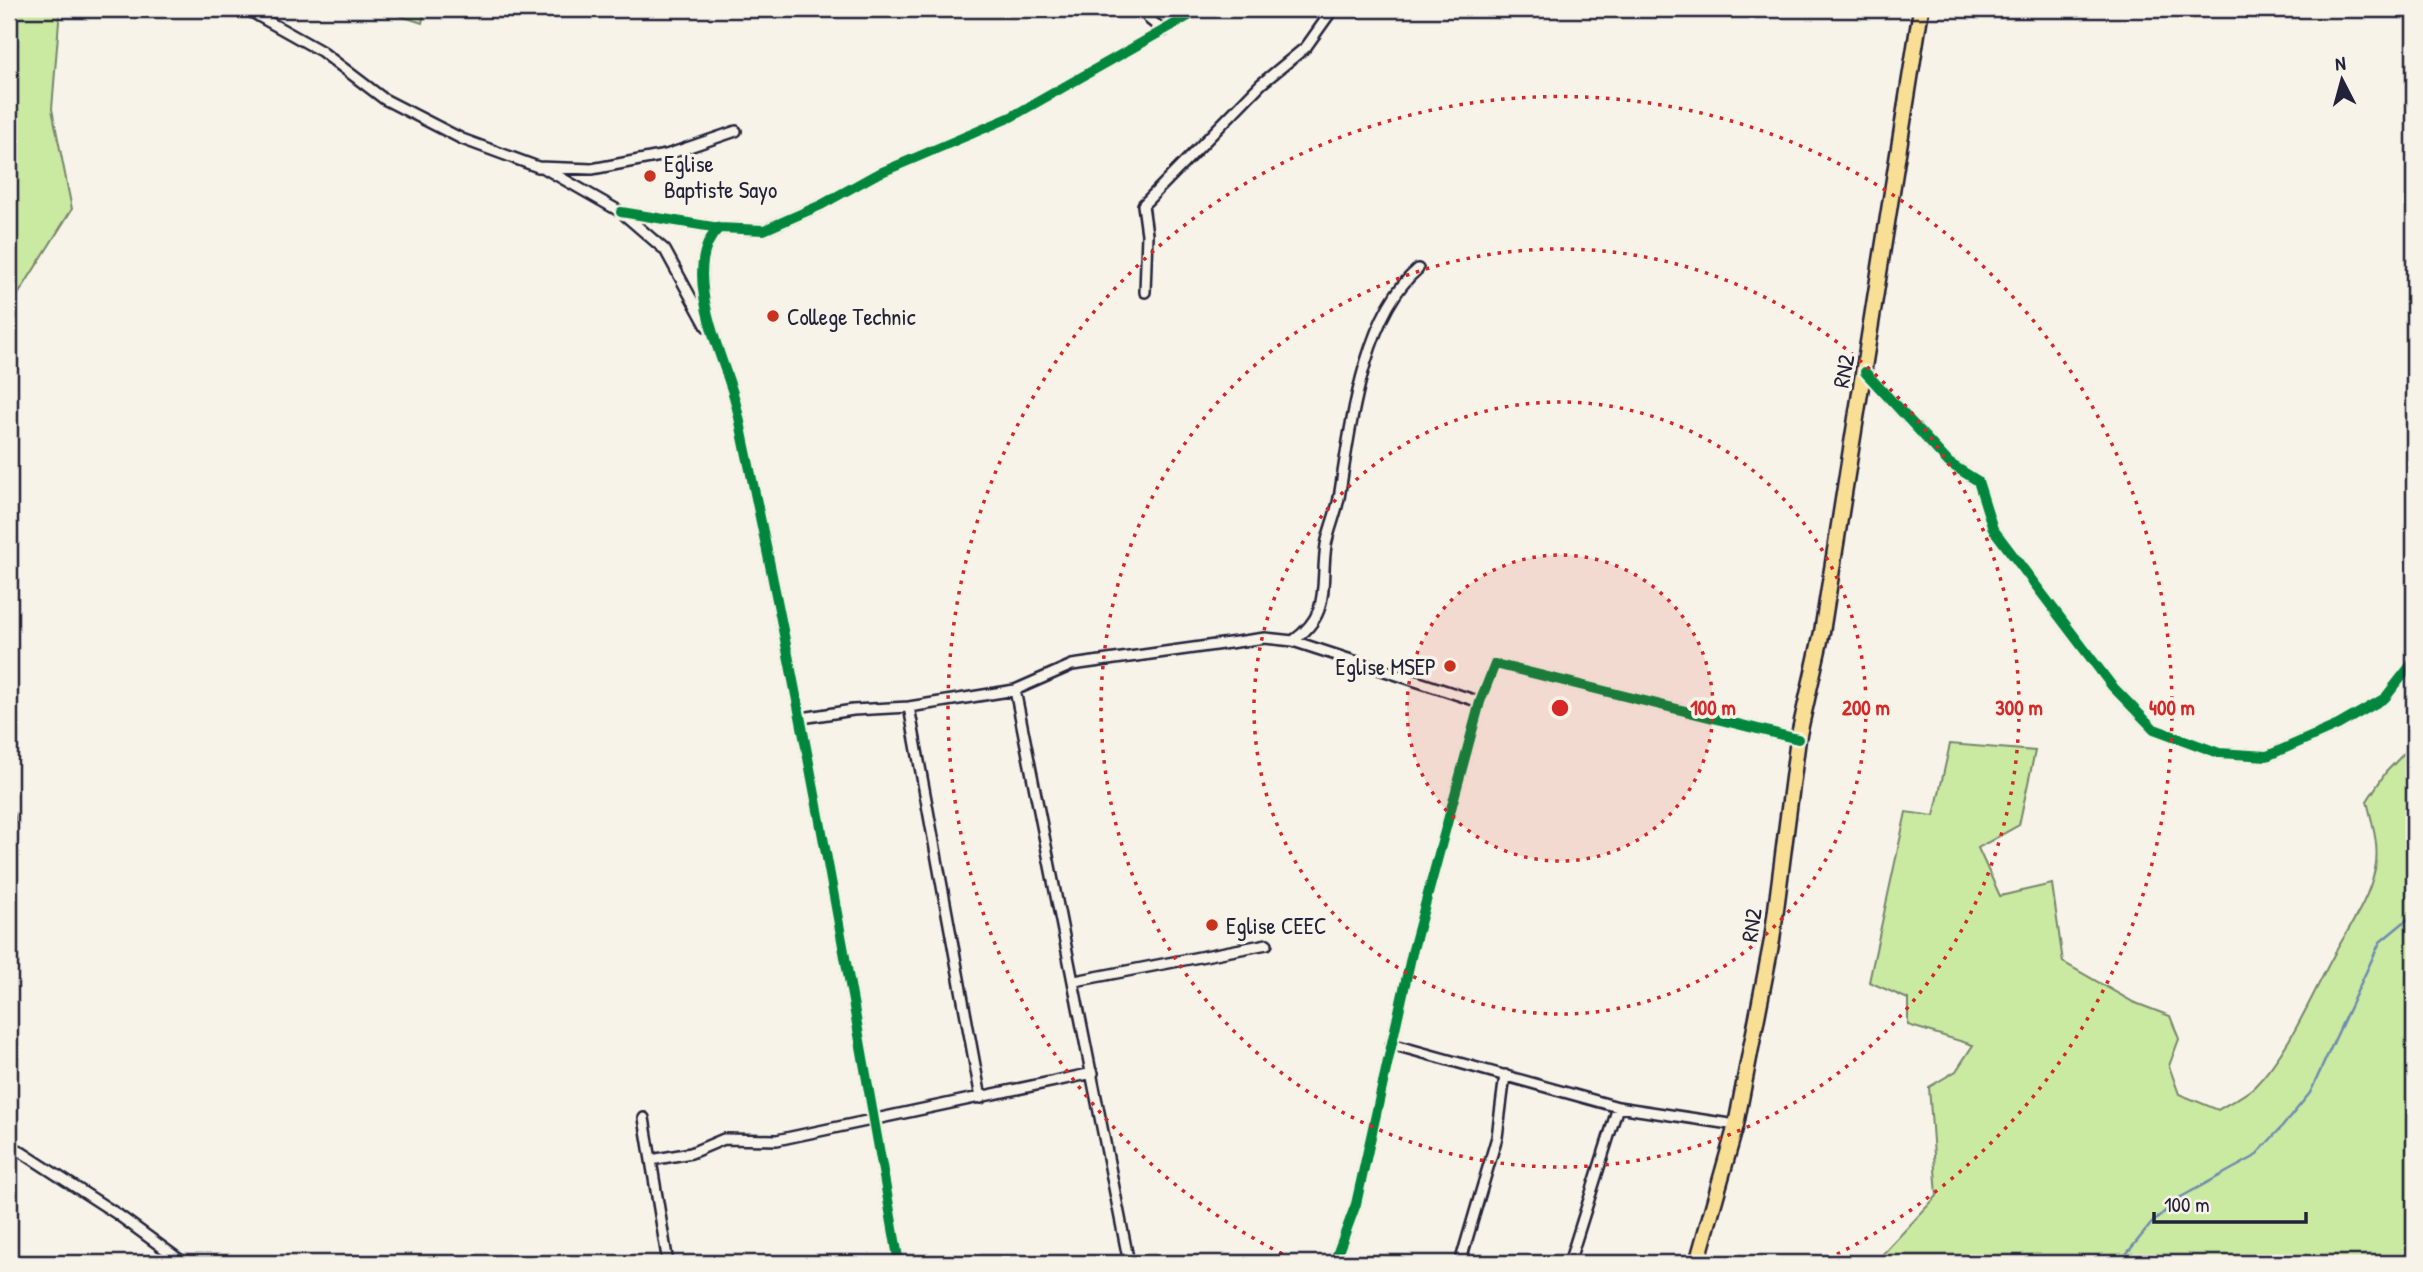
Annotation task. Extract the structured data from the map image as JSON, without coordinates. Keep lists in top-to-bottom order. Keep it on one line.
{"streets":{"main road":["RN2"]},"places":["Eglise Baptiste Sayo","College Technic","Eglise MSEP","Eglise CEEC"],"scale_bar":"100 m","north":"top","rings":["100 m","200 m","300 m","400 m"]}
